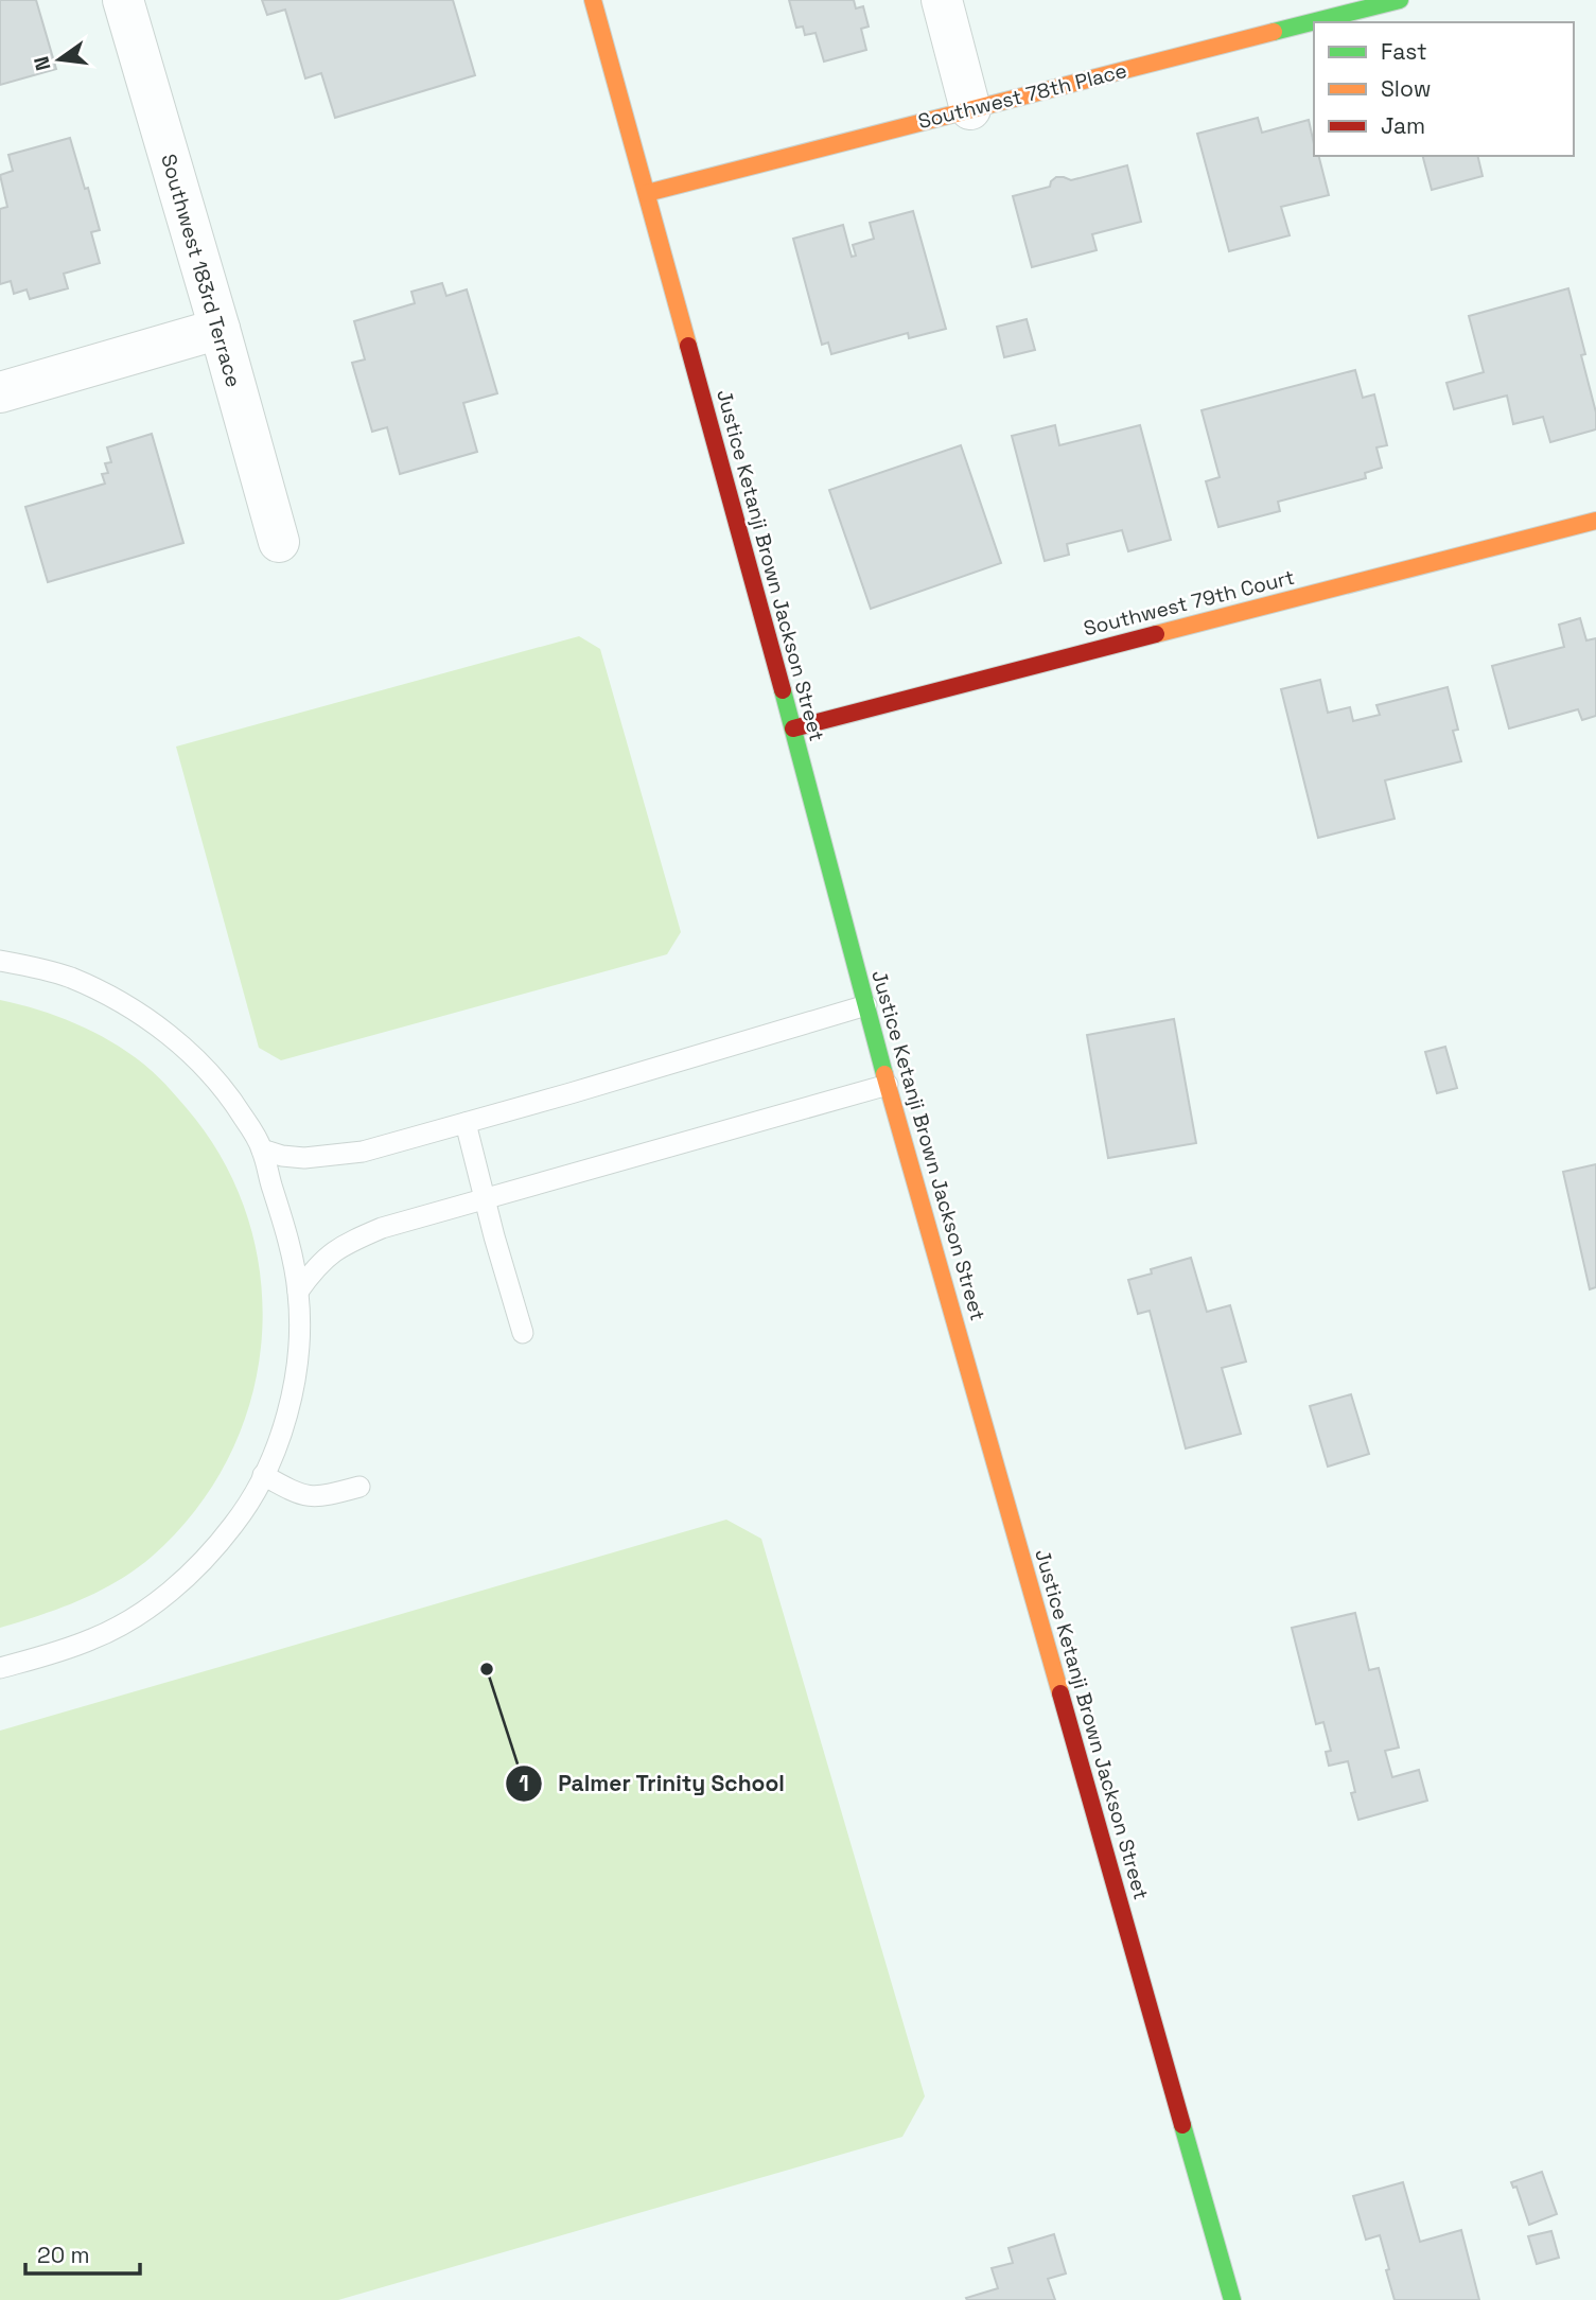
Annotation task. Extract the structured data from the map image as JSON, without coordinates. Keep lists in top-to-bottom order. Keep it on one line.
{"streets":{"main road":["Southwest 78th Place","Justice Ketanji Brown Jackson Street","Southwest 79th Court"],"street":["Southwest 183rd Terrace"]},"crossings":[["Southwest 78th Place","Justice Ketanji Brown Jackson Street"],["Justice Ketanji Brown Jackson Street","Southwest 79th Court"]],"places":["Palmer Trinity School"],"legend":["Fast","Slow","Jam"],"scale_bar":"20 m","north":"left"}
